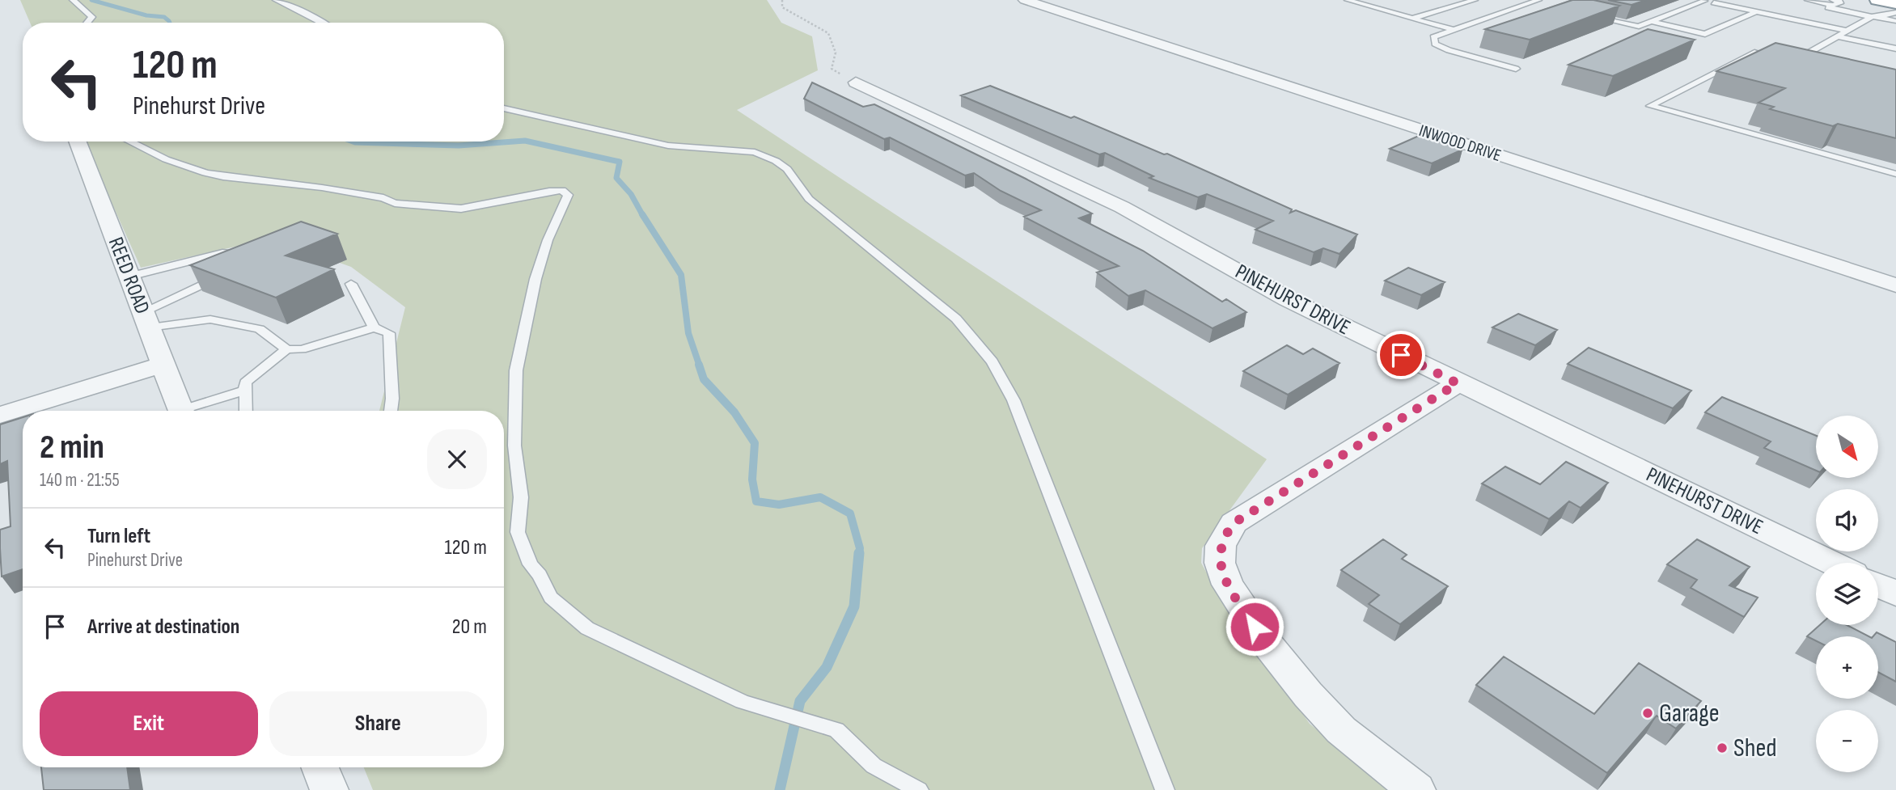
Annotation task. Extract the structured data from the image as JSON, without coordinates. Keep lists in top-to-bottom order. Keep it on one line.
{"streets":{"street":["INWOOD DRIVE","REED ROAD","PINEHURST DRIVE"]},"places":["Garage","Shed"],"north":"bottom right","page":{"turn":["120 m","Pinehurst Drive"],"heading":["2 min","140 m · 21:55"],"map_buttons":["+","−"],"list":[{"name":"Turn left","note":"Pinehurst Drive","value":"120 m"},{"name":"Arrive at destination","value":"20 m"}],"buttons":["Exit","Share"]}}
